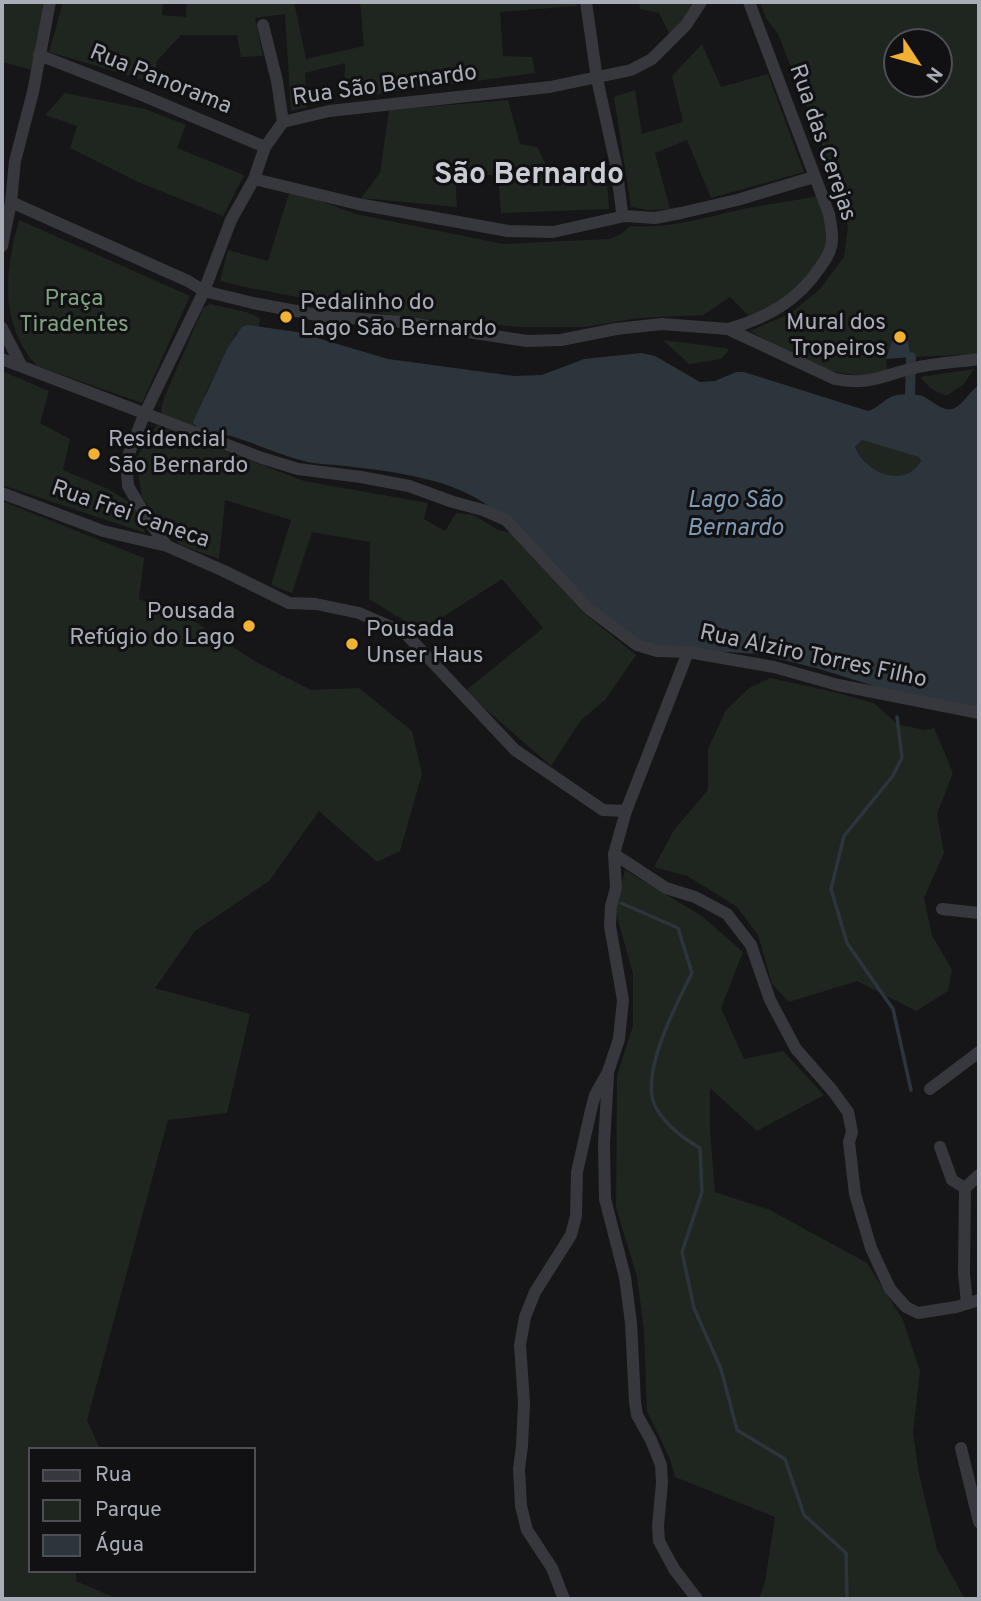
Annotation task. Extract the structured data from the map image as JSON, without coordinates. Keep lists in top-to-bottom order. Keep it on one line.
{"streets":{"street":["Rua Panorama","Rua São Bernardo","Rua das Cerejas","Rua Frei Caneca","Rua Alziro Torres Filho"]},"crossings":[["Rua Panorama","Rua São Bernardo"],["Rua São Bernardo","Rua Frei Caneca"],["Rua São Bernardo","Rua Alziro Torres Filho"]],"districts":["São Bernardo"],"water":["Lago São Bernardo"],"parks":["Praça Tiradentes"],"places":["Pedalinho do Lago São Bernardo","Mural dos Tropeiros","Residencial São Bernardo","Pousada Refúgio do Lago","Pousada Unser Haus"],"legend":["Rua","Parque","Água"],"north":"bottom right"}
